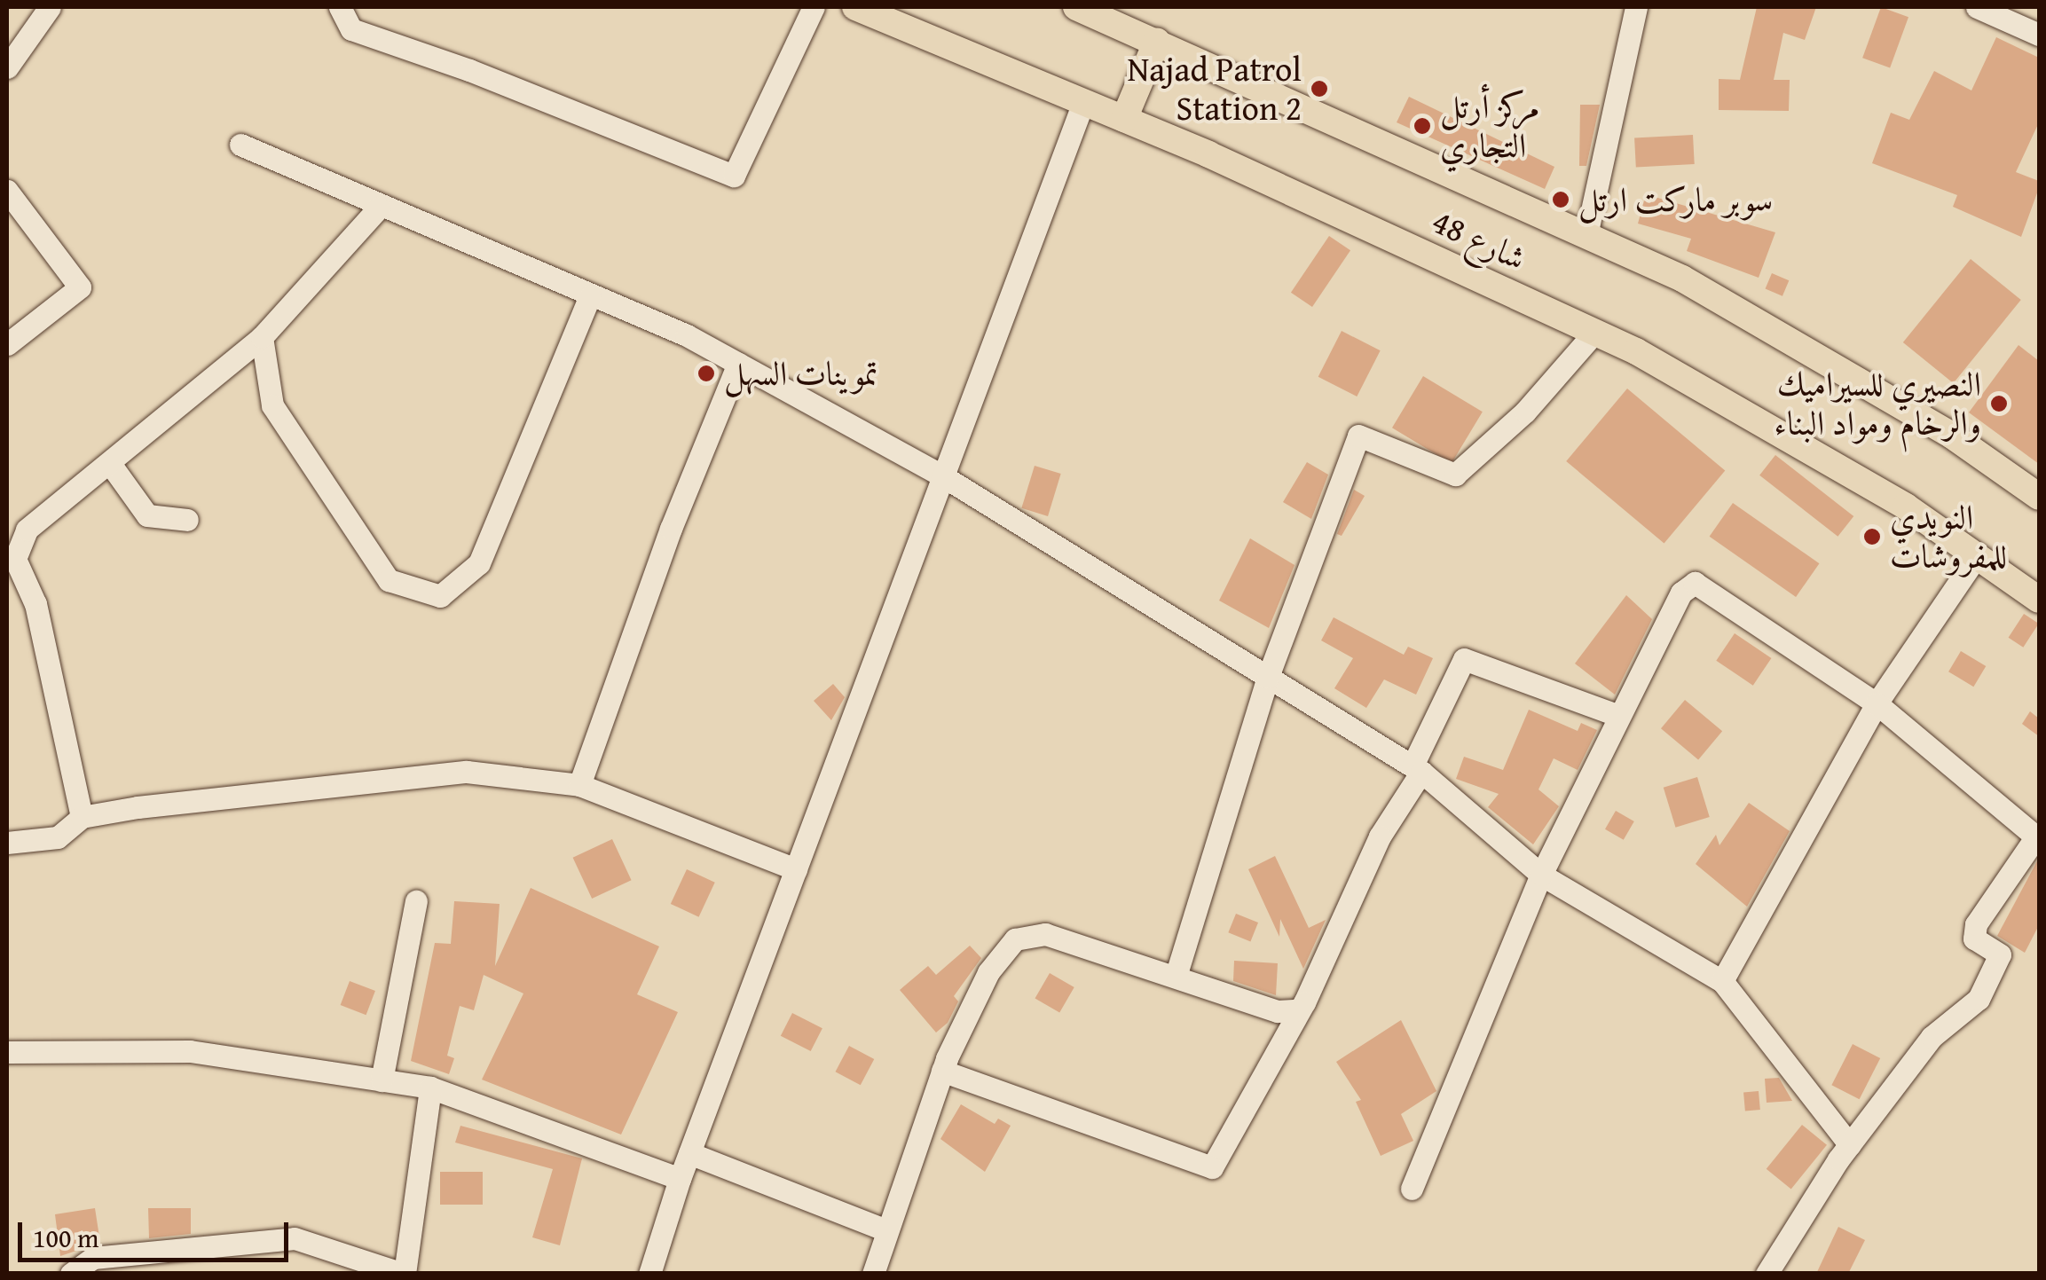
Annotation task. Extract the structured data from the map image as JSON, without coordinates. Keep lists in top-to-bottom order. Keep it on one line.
{"streets":{"main road":["شارع 48"]},"places":["Najad Patrol Station 2","مركز أرتل التجاري","سوبر ماركت ارتل","تموينات السهل","النصيري للسيراميك والرخام ومواد البناء","النويدي للمفروشات"],"scale_bar":"100 m"}
